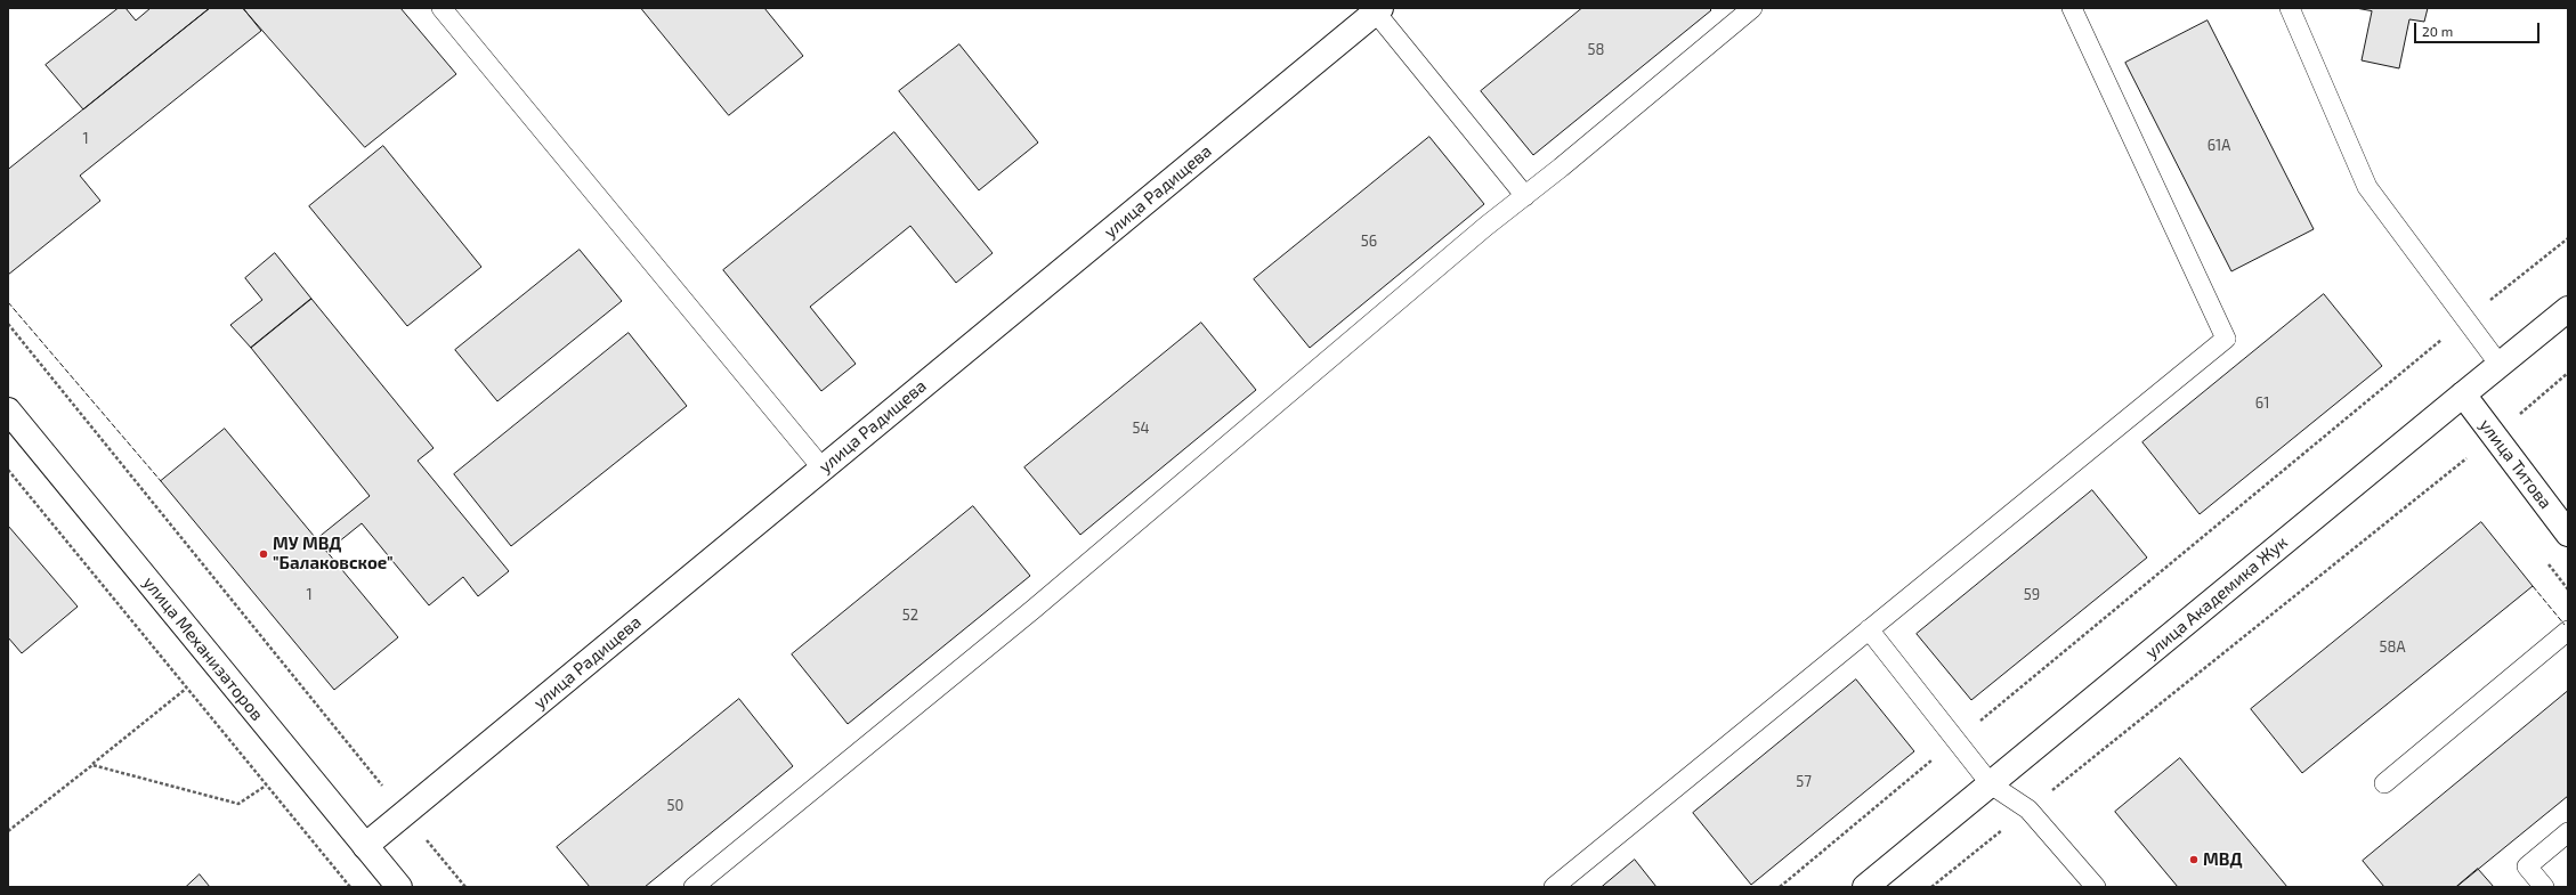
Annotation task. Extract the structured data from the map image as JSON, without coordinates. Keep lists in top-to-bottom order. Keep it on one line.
{"streets":{"street":["улица Радищева","улица Титова","улица Академика Жук","улица Механизаторов"]},"crossings":[["улица Радищева","улица Механизаторов"],["улица Титова","улица Академика Жук"]],"places":["МУ МВД \"Балаковское\"","МВД"],"house_numbers":["58","1","61А","56","61","54","1","59","52","58А","57","50"],"scale_bar":"20 m"}
